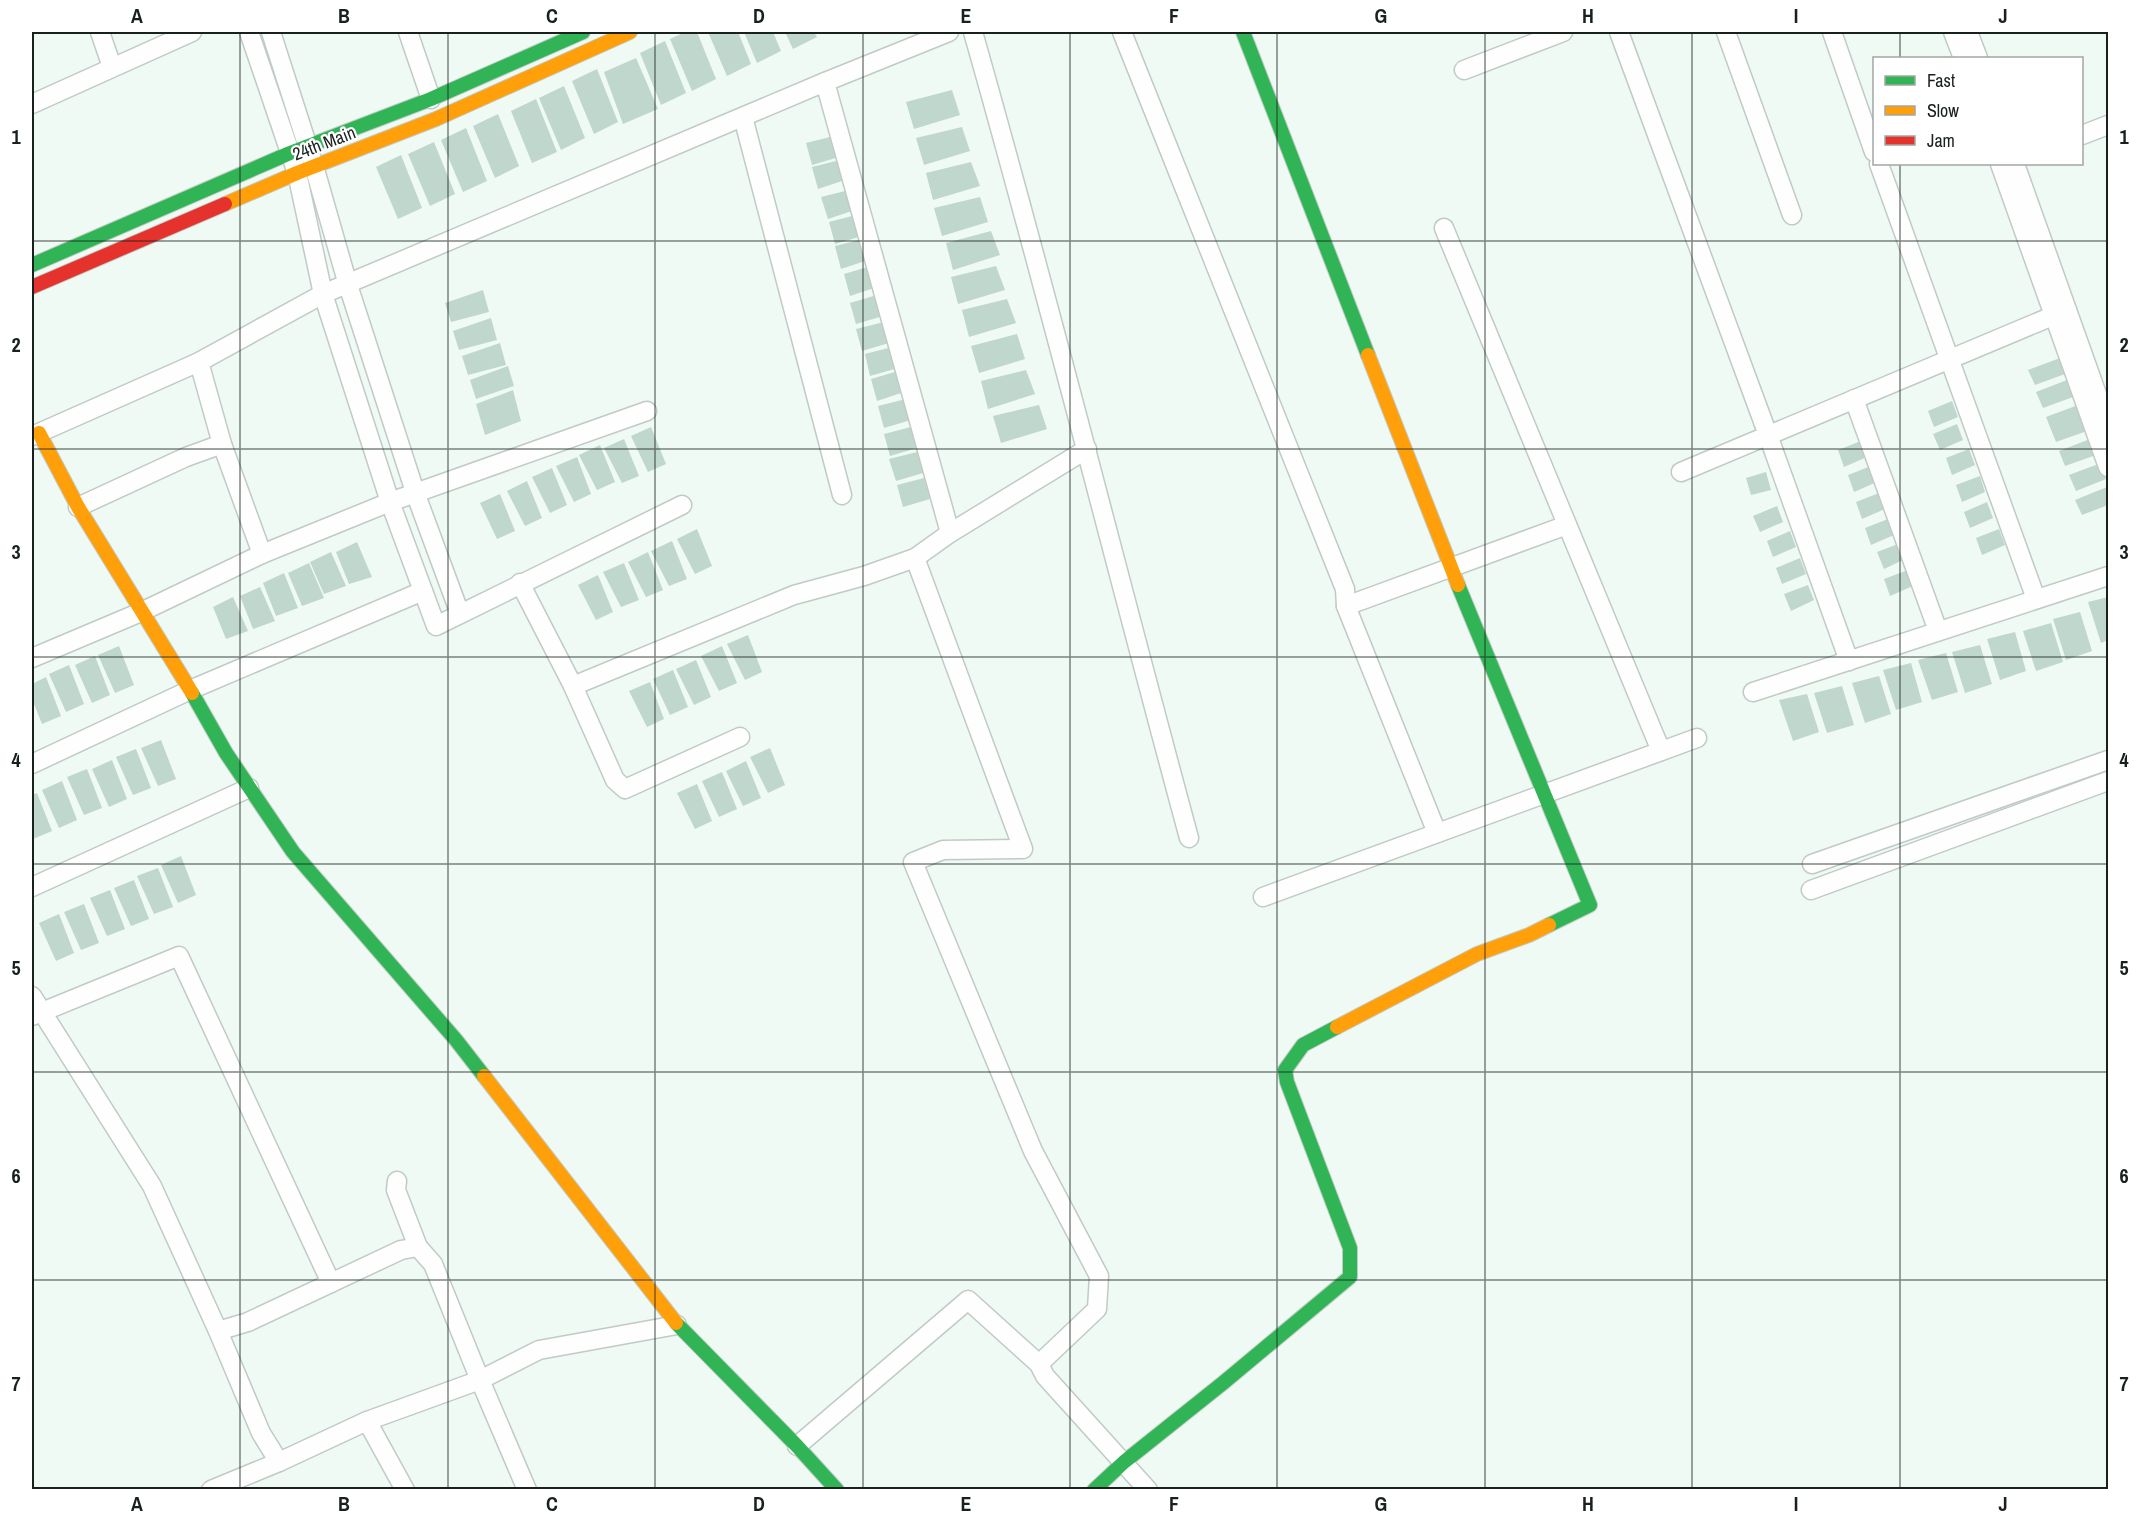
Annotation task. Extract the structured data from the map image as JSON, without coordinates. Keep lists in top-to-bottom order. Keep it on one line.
{"streets":{"street":["24th Main"]},"legend":["Fast","Slow","Jam"],"grid":{"columns":["A","B","C","D","E","F","G","H","I","J"],"rows":["1","2","3","4","5","6","7"]}}
